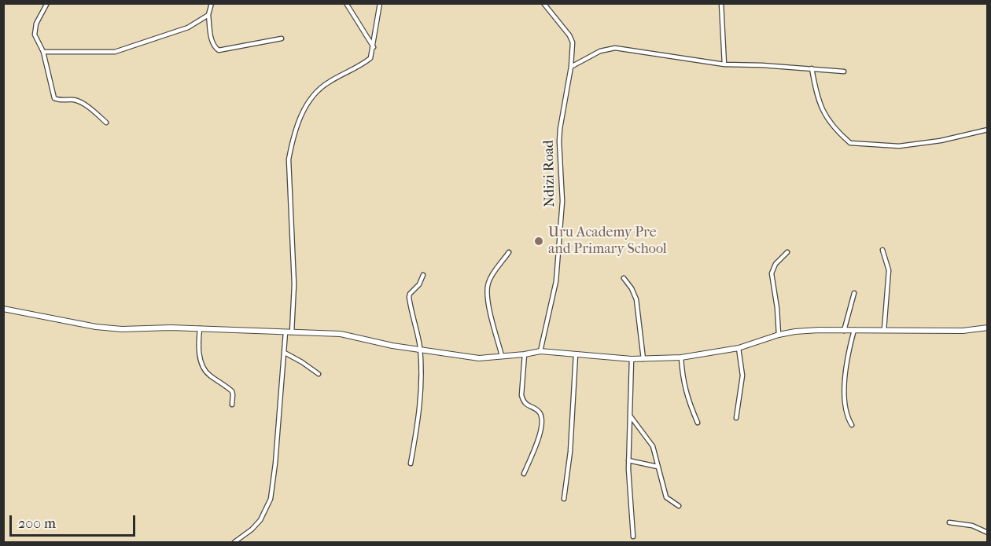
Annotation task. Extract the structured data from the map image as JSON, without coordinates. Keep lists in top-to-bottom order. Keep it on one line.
{"streets":{"street":["Ndizi Road"]},"places":["Uru Academy Pre and Primary School"],"scale_bar":"200 m"}
